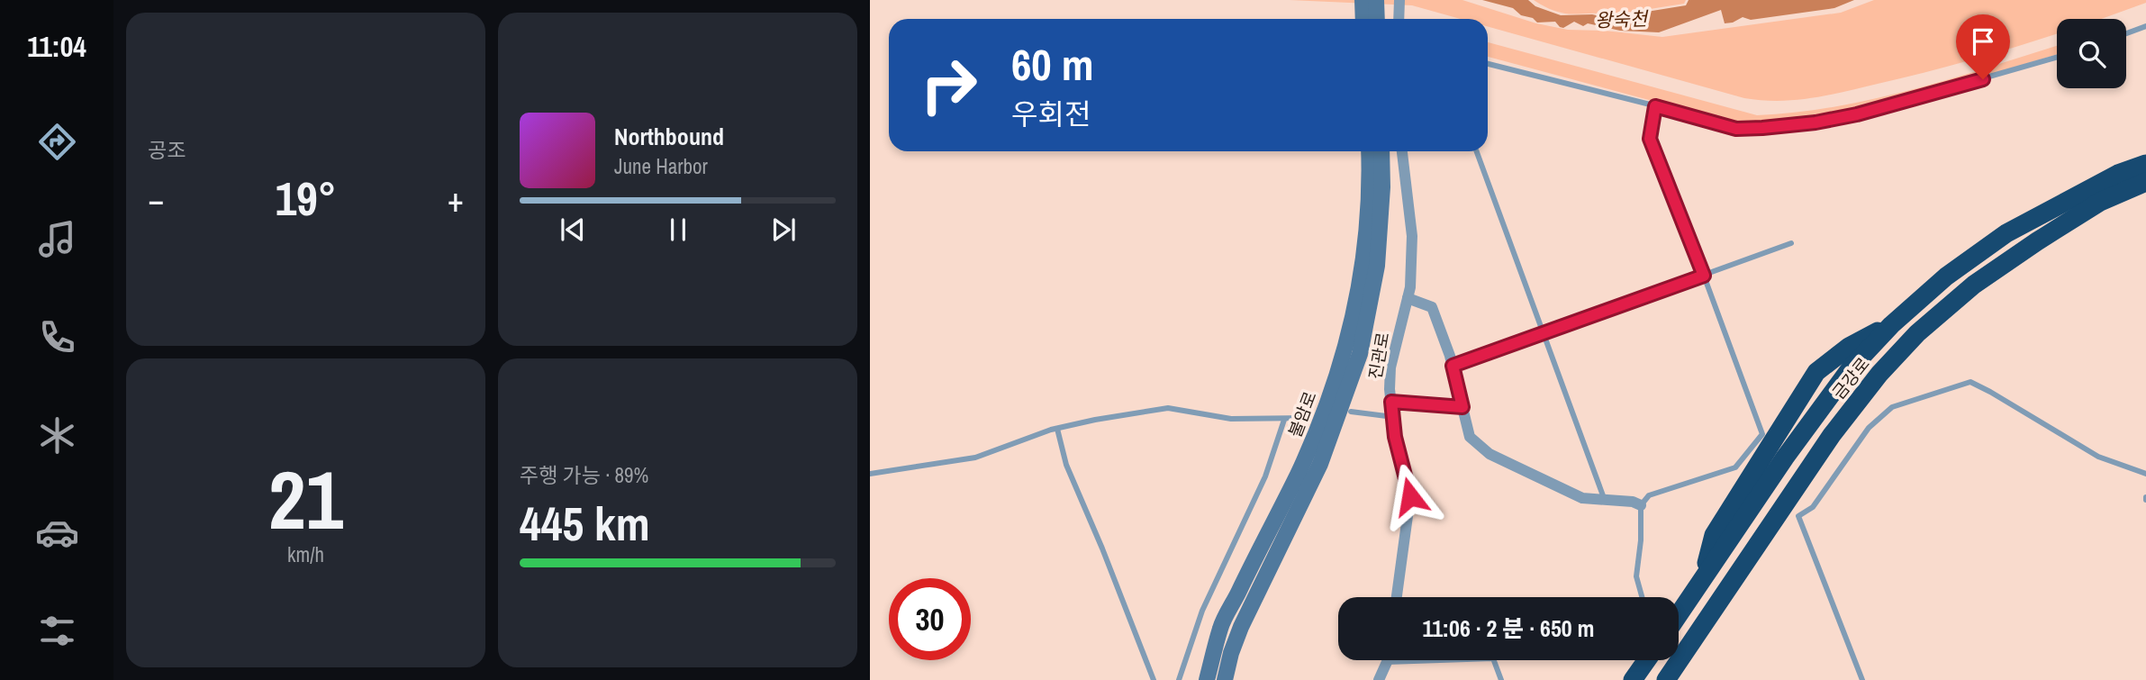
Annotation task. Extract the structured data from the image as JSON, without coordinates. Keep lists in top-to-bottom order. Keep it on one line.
{"streets":{"highway":["금강로"],"street":["진관로","불암로"]},"water":["왕숙천"],"page":{"tabs":"11:04","tile":["공조",["21","km/h"],["주행 가능 · 89%","445 km"]],"turn":["60 m","우회전"],"song":["Northbound","June Harbor"],"heat":["−","19°","+"],"limit":"30","trip":"11:06 · 2 분 · 650 m"}}
